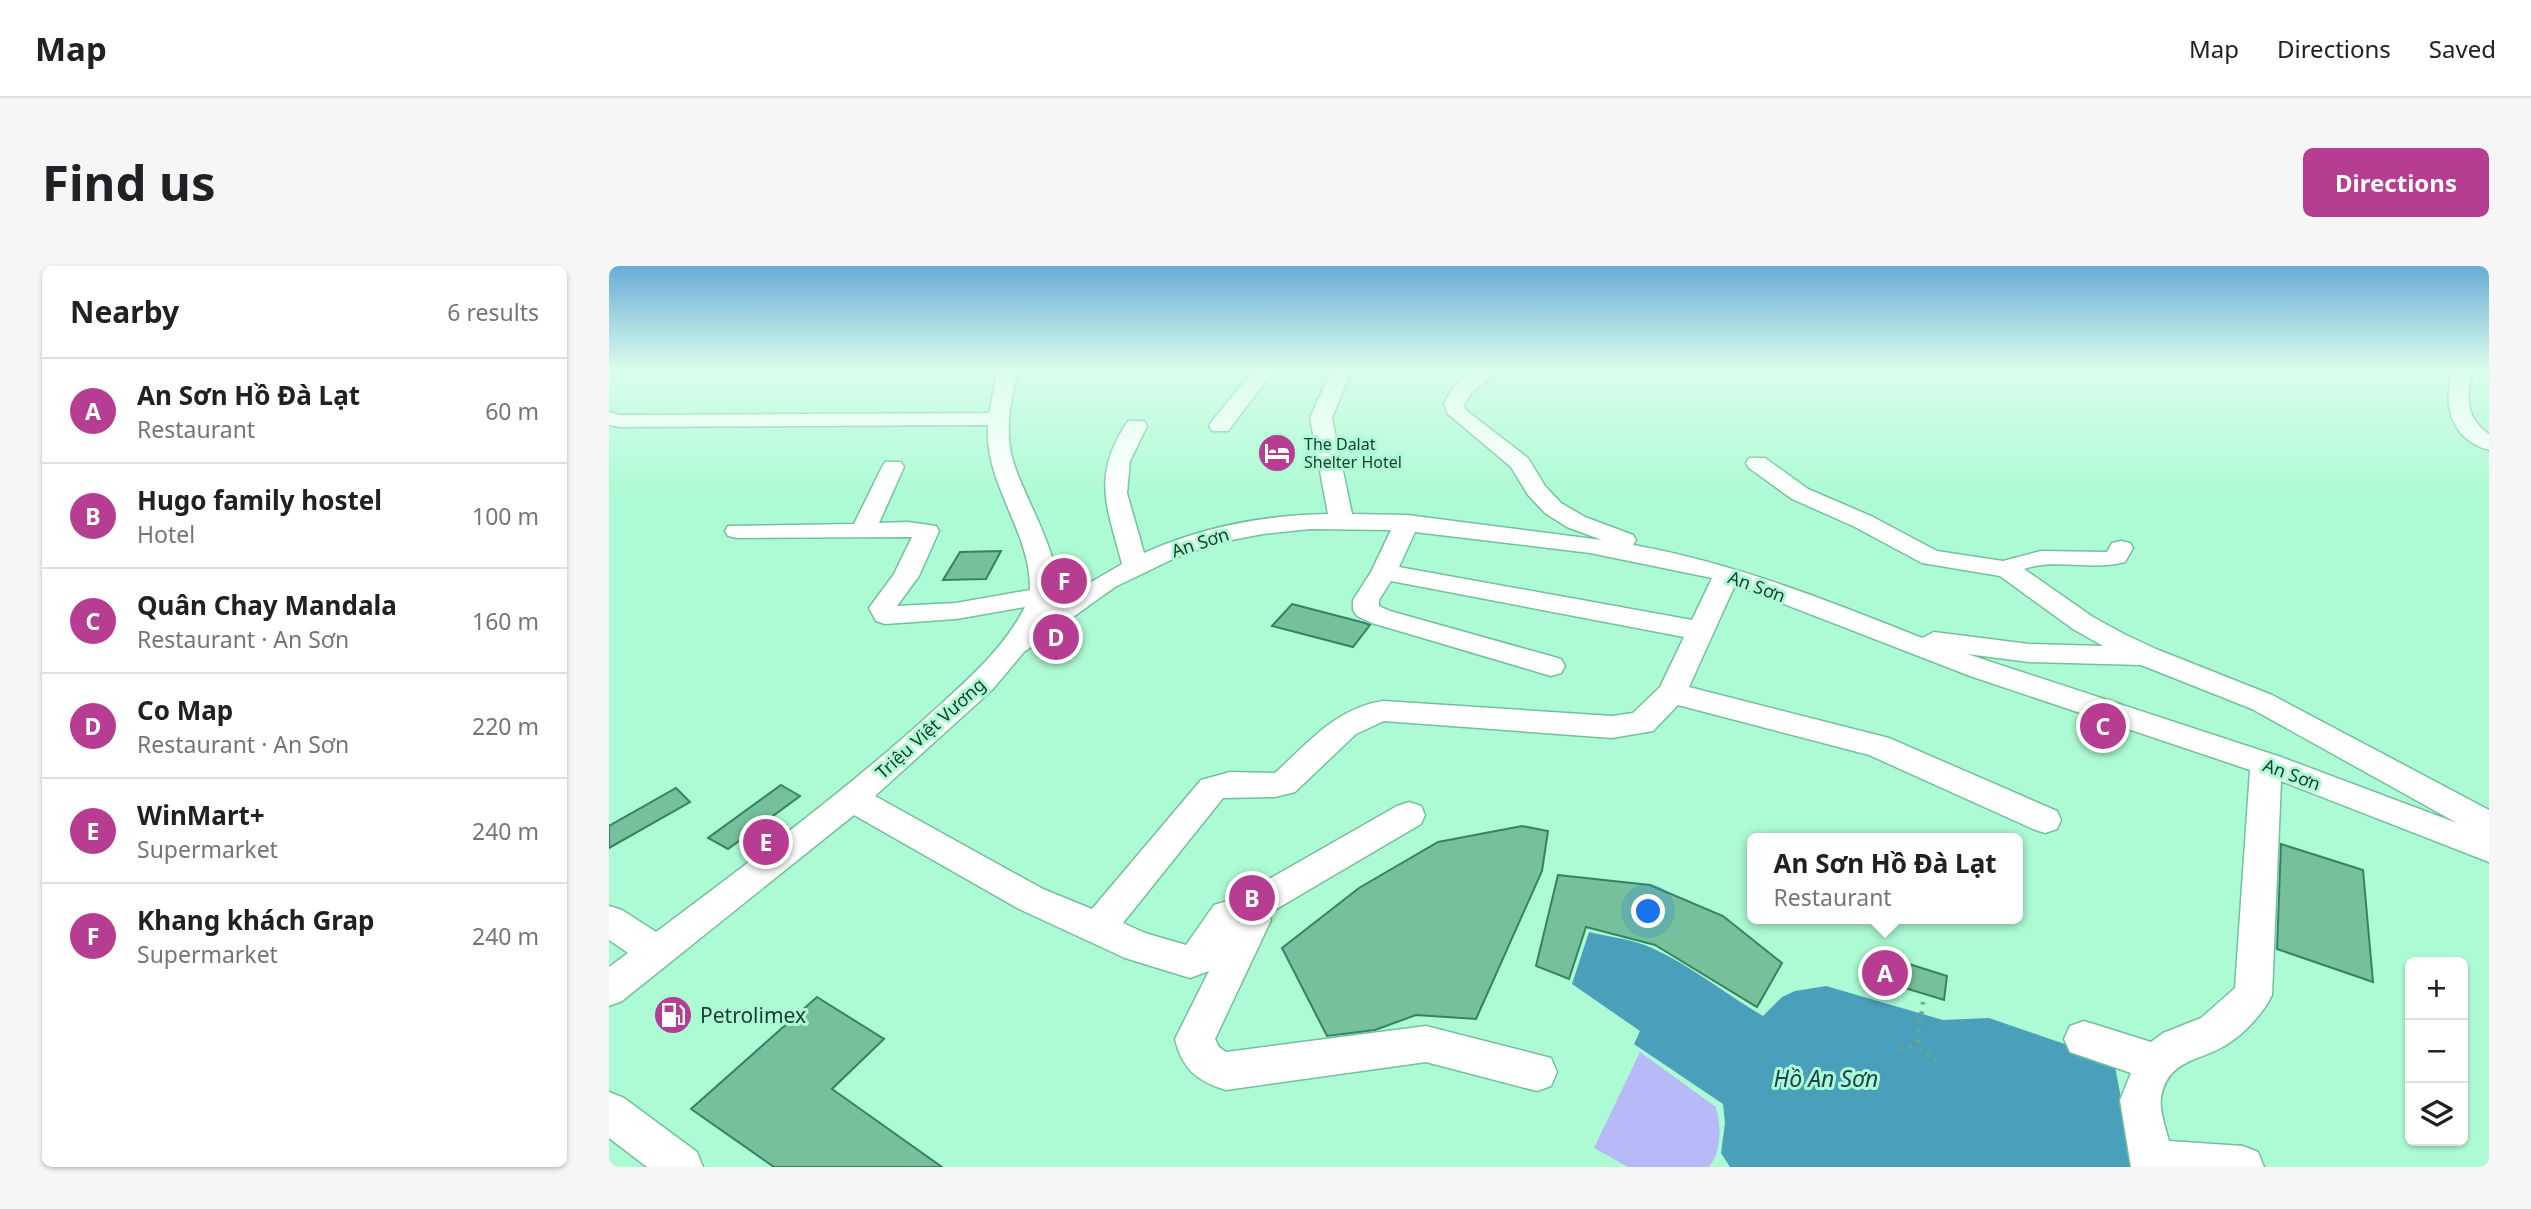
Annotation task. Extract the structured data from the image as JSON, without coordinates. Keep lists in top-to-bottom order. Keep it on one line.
{"streets":{"street":["An Sơn","Triệu Việt Vương"]},"crossings":[["An Sơn","Triệu Việt Vương"]],"water":["Hồ An Sơn"],"places":{"hotel":["The Dalat Shelter Hotel"],"fuel station":["Petrolimex"]},"page":{"header":"Map","nav":["Map","Directions","Saved"],"buttons":"Directions","title":"Find us","heading":["Nearby","6 results"],"list":[{"mark":"A","name":"An Sơn Hồ Đà Lạt","note":"Restaurant","value":"60 m"},{"mark":"B","name":"Hugo family hostel","note":"Hotel","value":"100 m"},{"mark":"C","name":"Quân Chay Mandala","note":"Restaurant · An Sơn","value":"160 m"},{"mark":"D","name":"Co Map","note":"Restaurant · An Sơn","value":"220 m"},{"mark":"E","name":"WinMart+","note":"Supermarket","value":"240 m"},{"mark":"F","name":"Khang khách Grap","note":"Supermarket","value":"240 m"}],"pins":["F","D","C","E","B","A"],"popup":["An Sơn Hồ Đà Lạt","Restaurant"],"map_buttons":["+","−"]}}
